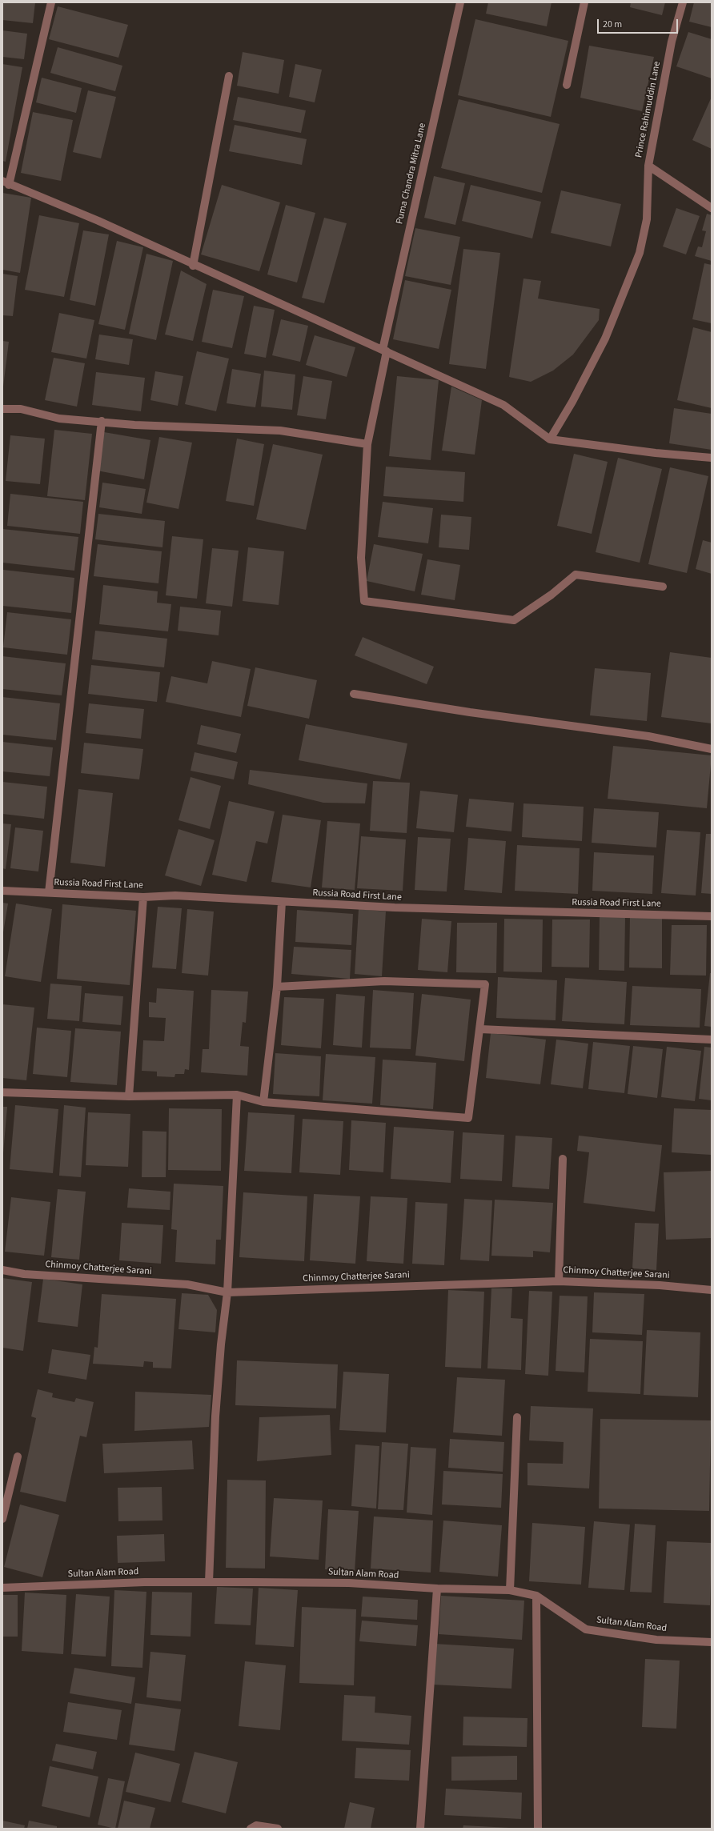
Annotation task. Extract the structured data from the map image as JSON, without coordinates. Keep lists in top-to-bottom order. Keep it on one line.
{"streets":{"street":["Prince Rahimuddin Lane","Puma Chandra Mitra Lane","Russia Road First Lane","Chinmoy Chatterjee Sarani","Sultan Alam Road"]},"scale_bar":"20 m"}
